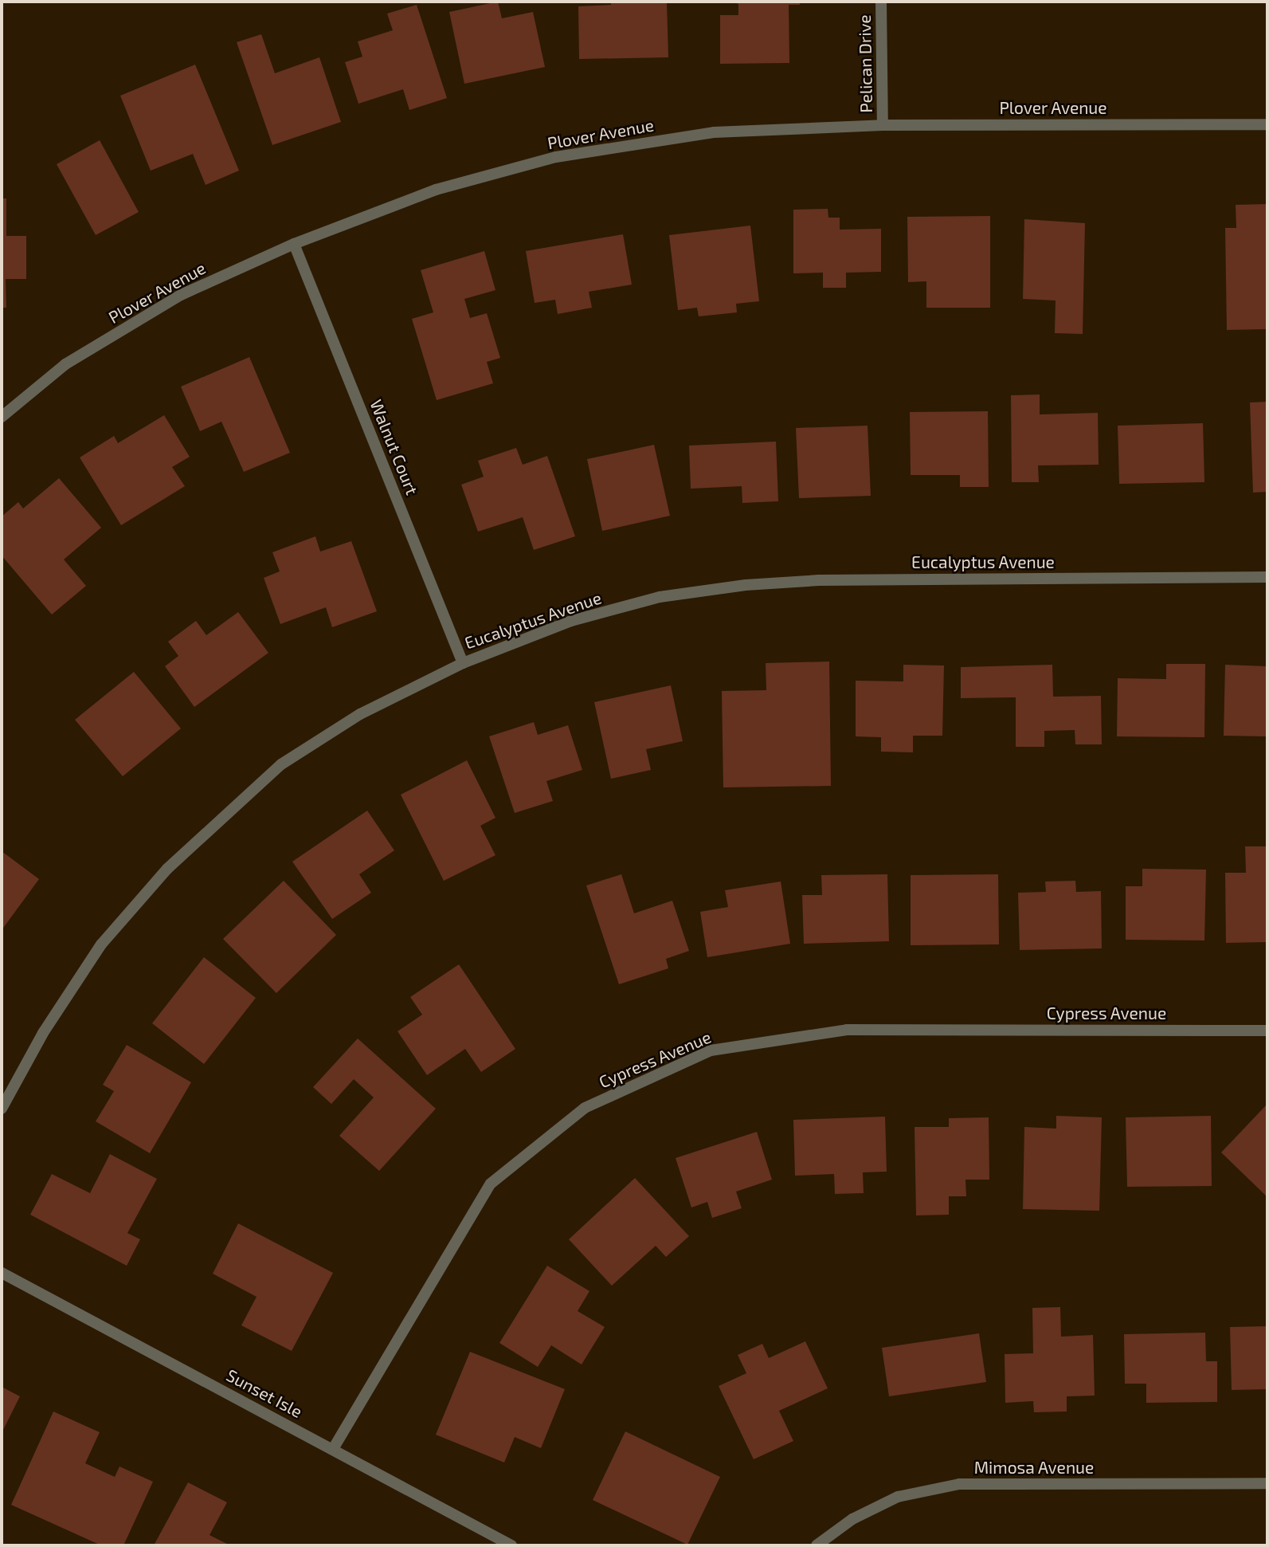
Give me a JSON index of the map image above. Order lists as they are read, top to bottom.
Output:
{
  "streets": {
    "street": [
      "Pelican Drive",
      "Plover Avenue",
      "Walnut Court",
      "Eucalyptus Avenue",
      "Cypress Avenue",
      "Sunset Isle",
      "Mimosa Avenue"
    ]
  },
  "crossings": [
    ["Pelican Drive", "Plover Avenue"],
    ["Plover Avenue", "Walnut Court"],
    ["Walnut Court", "Eucalyptus Avenue"],
    ["Cypress Avenue", "Sunset Isle"]
  ]
}
